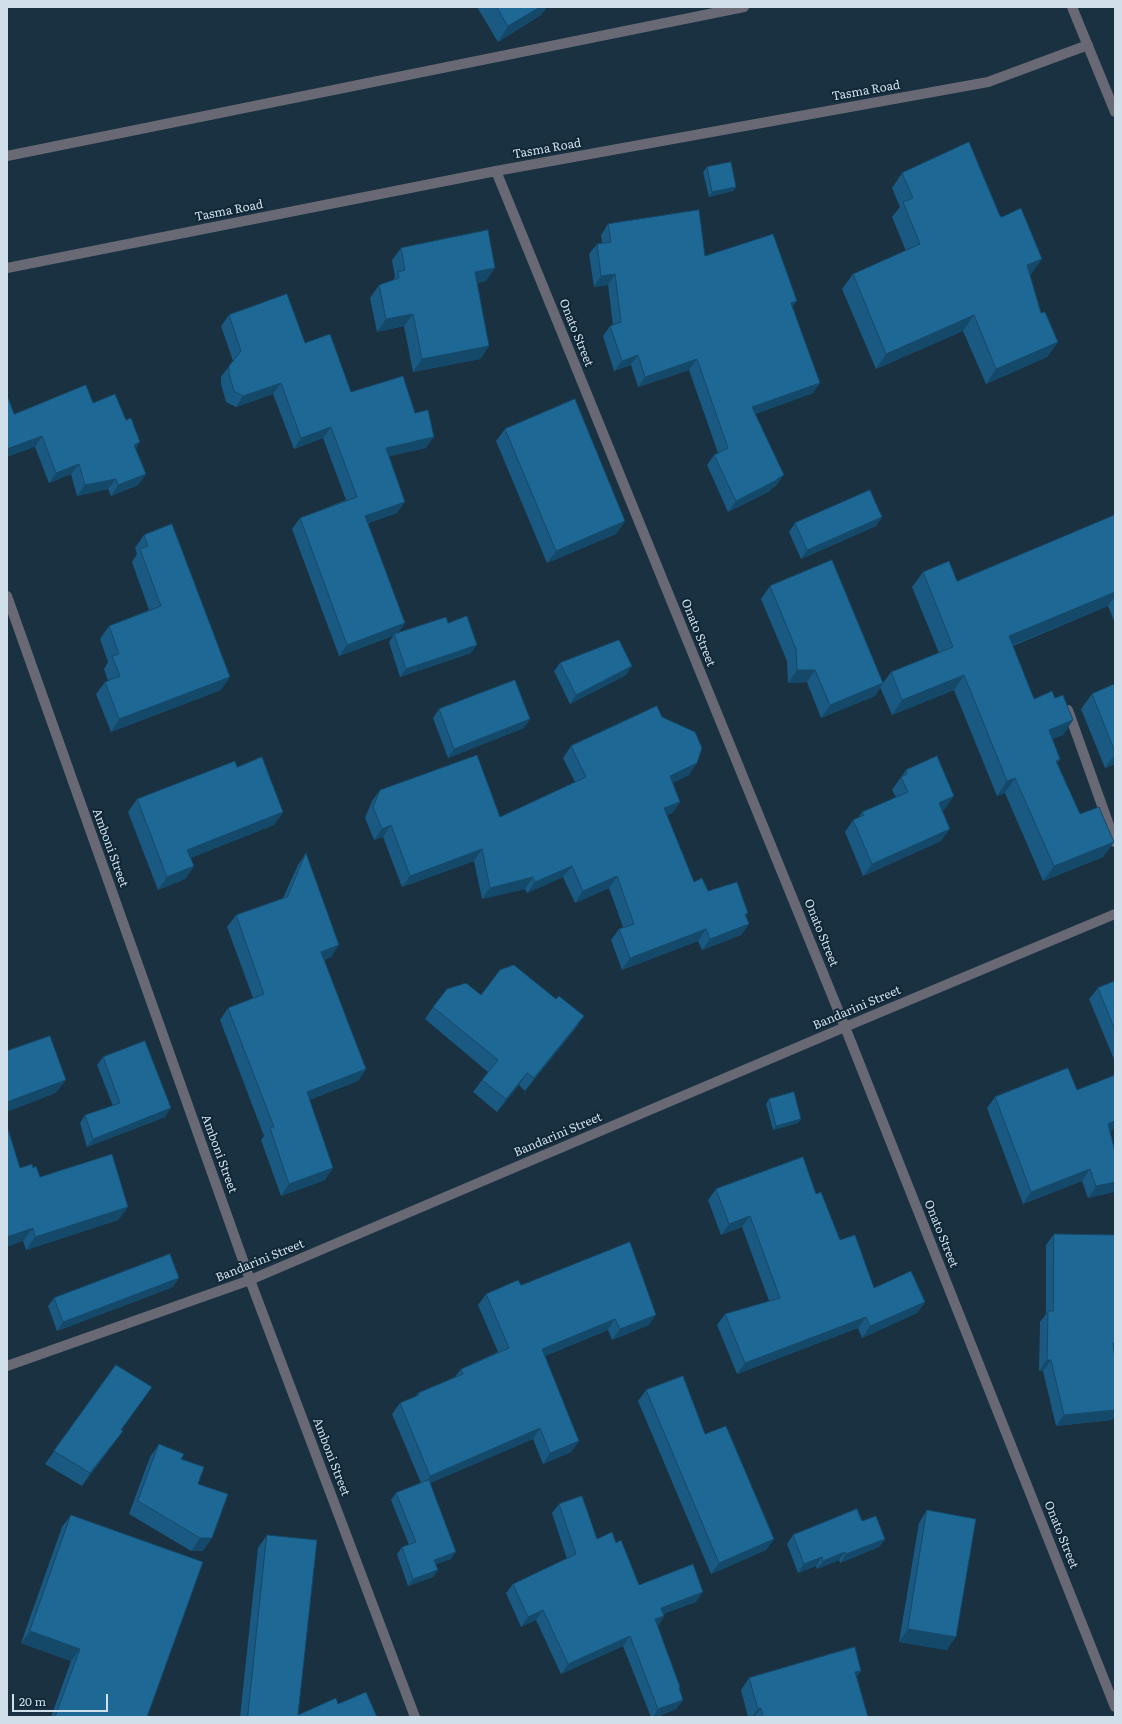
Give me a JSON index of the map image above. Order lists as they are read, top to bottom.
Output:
{
  "streets": {
    "street": [
      "Tasma Road",
      "Onato Street",
      "Amboni Street",
      "Bandarini Street"
    ]
  },
  "crossings": [
    ["Tasma Road", "Onato Street"],
    ["Onato Street", "Bandarini Street"],
    ["Amboni Street", "Bandarini Street"]
  ],
  "scale_bar": "20 m"
}
